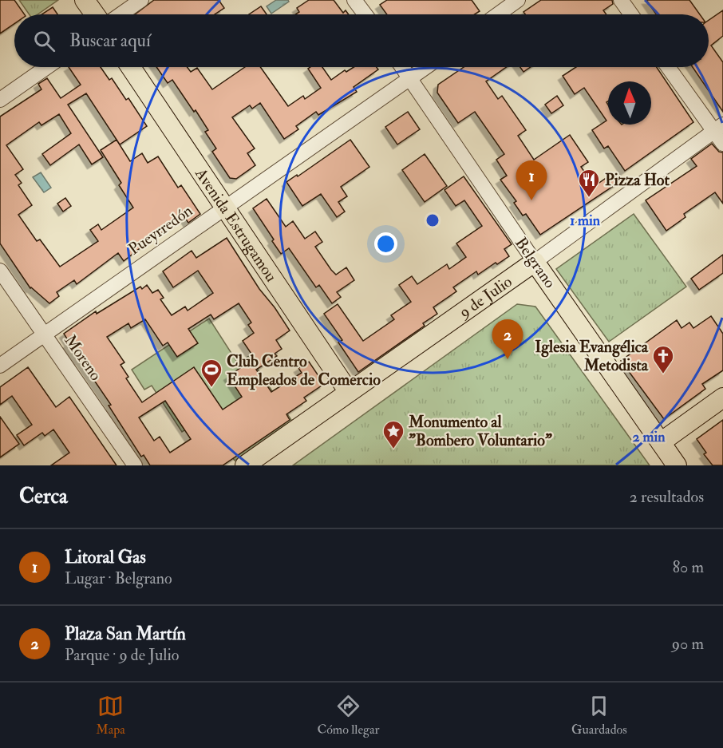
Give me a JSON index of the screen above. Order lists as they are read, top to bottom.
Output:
{
  "streets": {
    "main road": ["Avenida Estrugamou", "Belgrano", "9 de Julio"],
    "street": ["Pueyrredón", "Moreno"]
  },
  "crossings": [
    ["Avenida Estrugamou", "Pueyrredón"],
    ["Avenida Estrugamou", "9 de Julio"],
    ["Pueyrredón", "Belgrano"],
    ["Pueyrredón", "Moreno"],
    ["Belgrano", "9 de Julio"]
  ],
  "places": {
    "restaurant": ["Pizza Hot"],
    "church": ["Iglesia Evangélica Metodista"],
    "sports": ["Club Centro Empleados de Comercio"],
    "place": ["Monumento al \"Bombero Voluntario\""]
  },
  "north": "top",
  "page": {
    "search": "Buscar aquí",
    "pins": ["1", "2"],
    "heading": ["Cerca", "2 resultados"],
    "list": [
      {
        "mark": "1",
        "name": "Litoral Gas",
        "note": "Lugar · Belgrano",
        "value": "80 m"
      },
      {
        "mark": "2",
        "name": "Plaza San Martín",
        "note": "Parque · 9 de Julio",
        "value": "90 m"
      }
    ],
    "nav": ["Mapa", "Cómo llegar", "Guardados"]
  },
  "rings": ["1 min", "2 min"]
}
